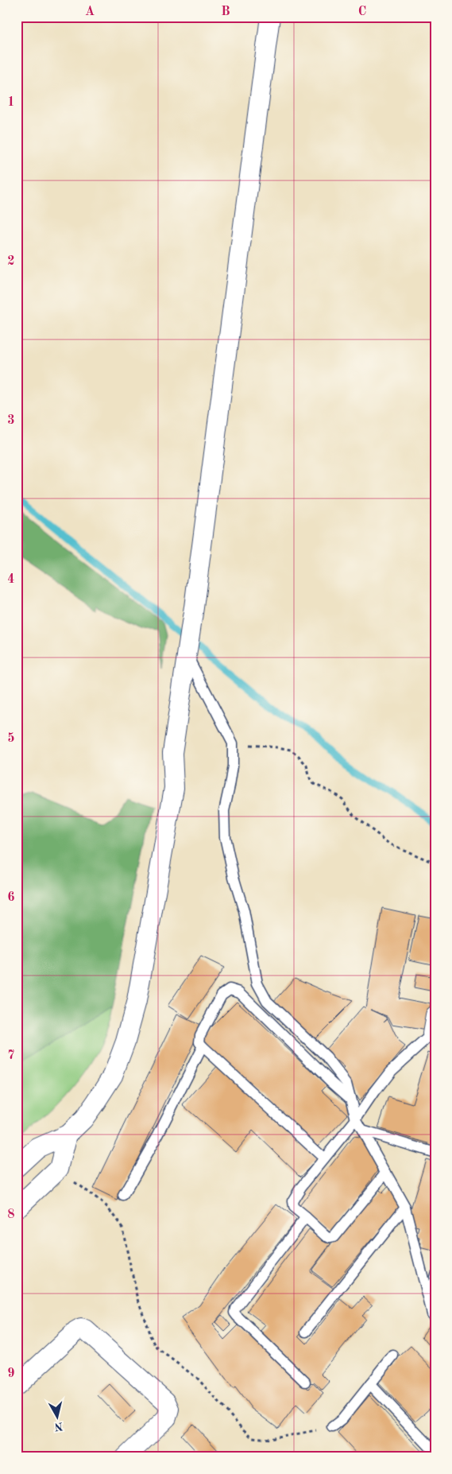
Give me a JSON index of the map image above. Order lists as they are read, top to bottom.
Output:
{
  "north": "bottom",
  "grid": {
    "columns": ["A", "B", "C"],
    "rows": [
      "1",
      "2",
      "3",
      "4",
      "5",
      "6",
      "7",
      "8",
      "9"
    ]
  }
}
